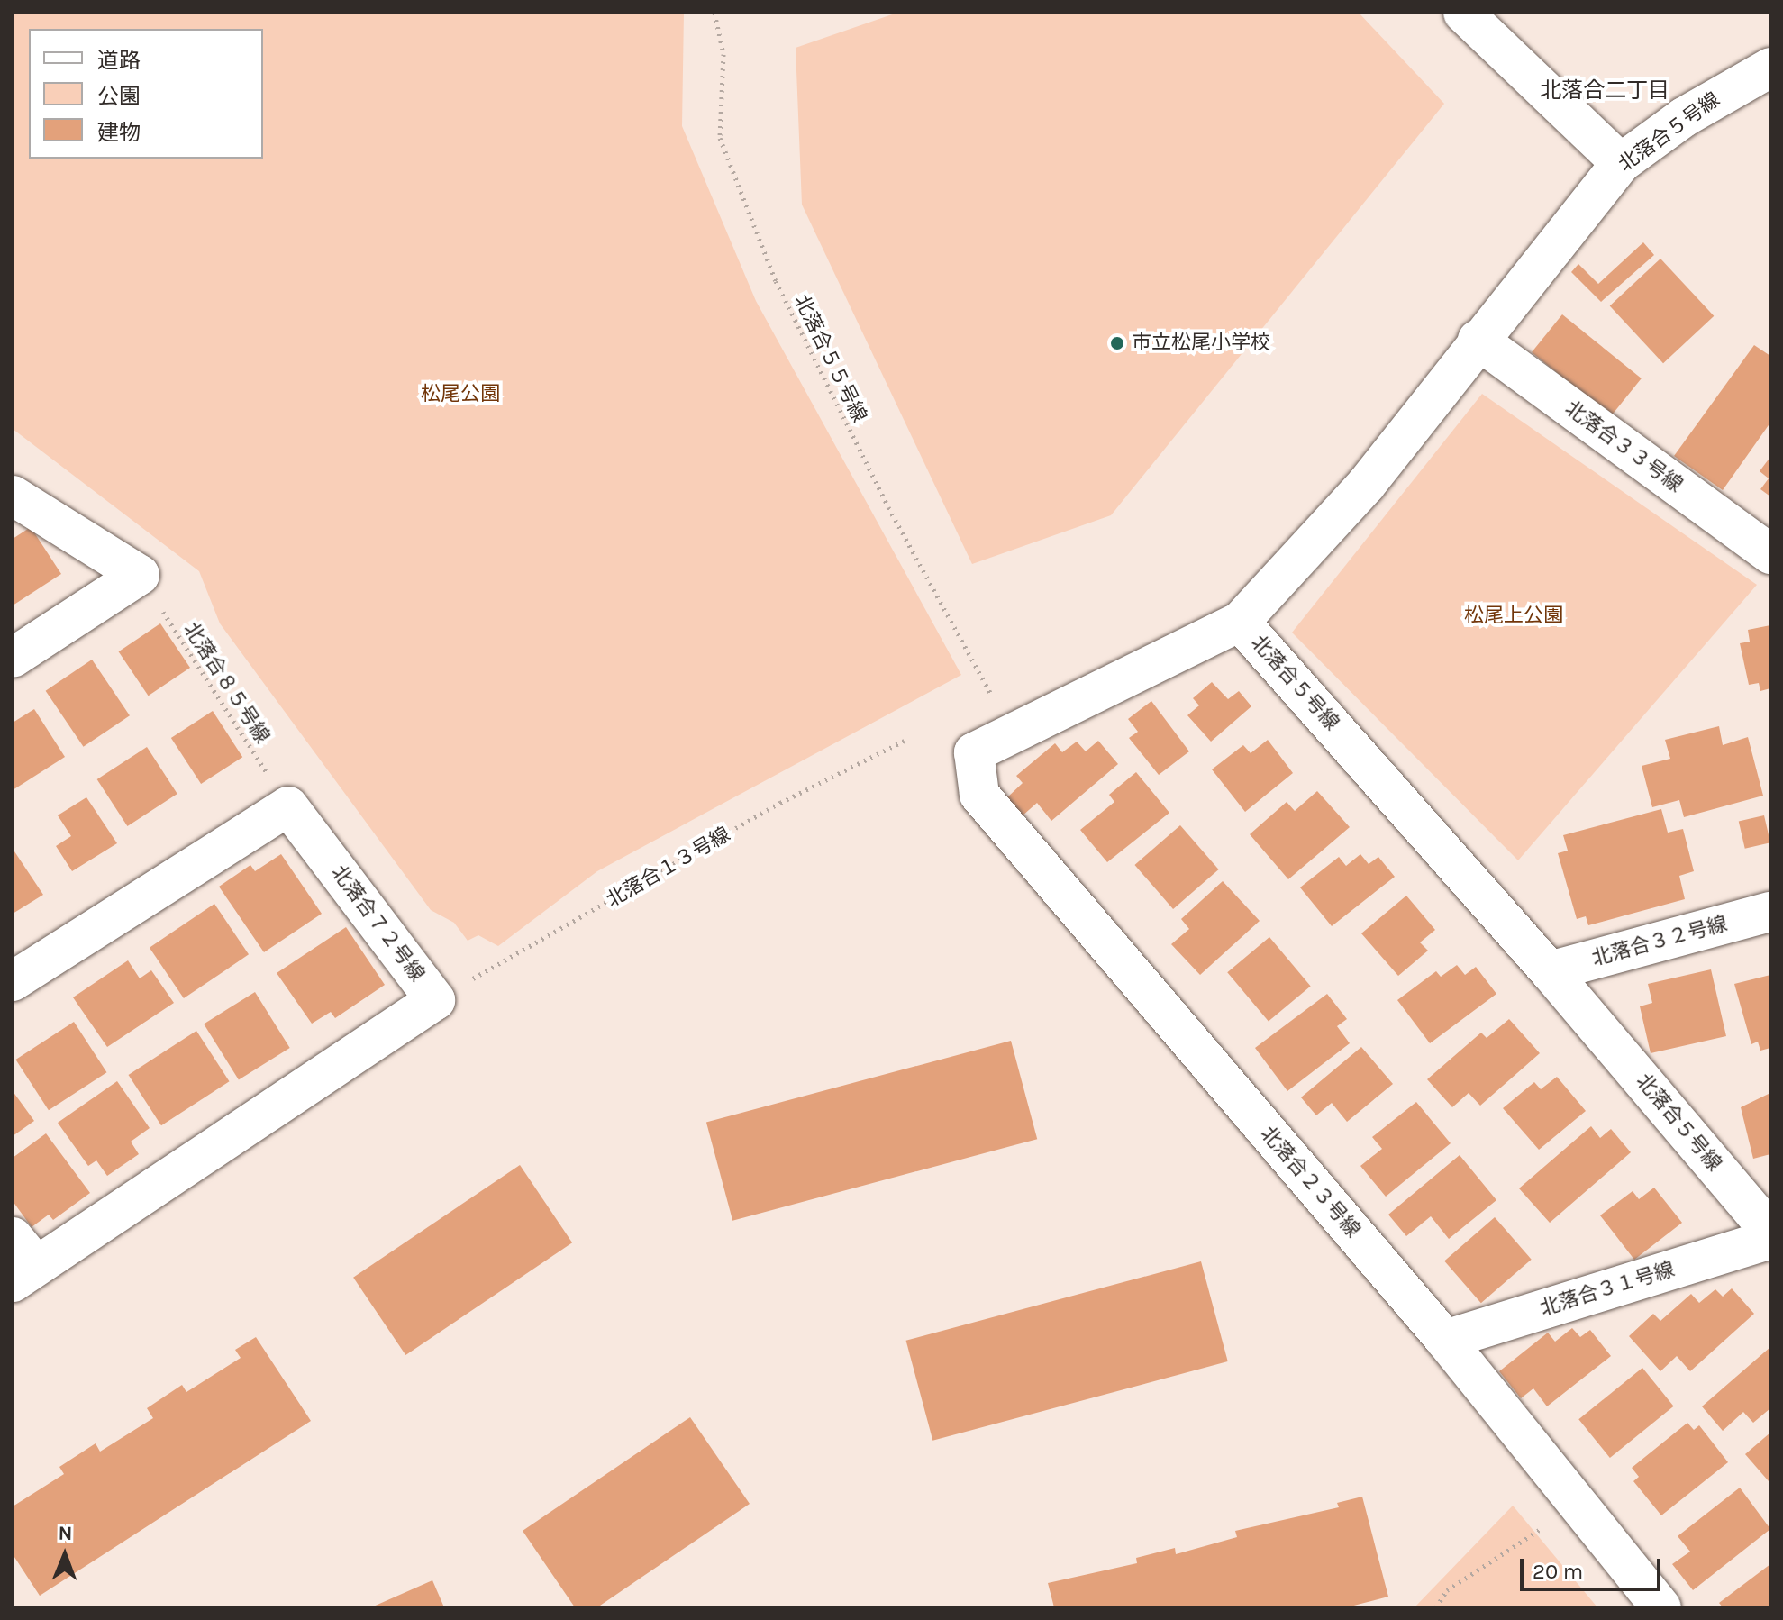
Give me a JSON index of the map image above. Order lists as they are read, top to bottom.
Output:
{
  "streets": {
    "street": [
      "北落合５号線",
      "北落合３３号線",
      "北落合７２号線",
      "北落合３２号線",
      "北落合２３号線",
      "北落合３１号線"
    ],
    "path": ["北落合５５号線", "北落合８５号線", "北落合１３号線"]
  },
  "crossings": [
    ["北落合５号線", "北落合３３号線"],
    ["北落合５号線", "北落合３２号線"],
    ["北落合５号線", "北落合２３号線"],
    ["北落合８５号線", "北落合７２号線"],
    ["北落合１３号線", "北落合７２号線"],
    ["北落合２３号線", "北落合３１号線"]
  ],
  "districts": ["北落合二丁目"],
  "parks": ["松尾公園", "松尾上公園"],
  "places": ["市立松尾小学校"],
  "legend": ["道路", "公園", "建物"],
  "scale_bar": "20 m",
  "north": "top"
}
